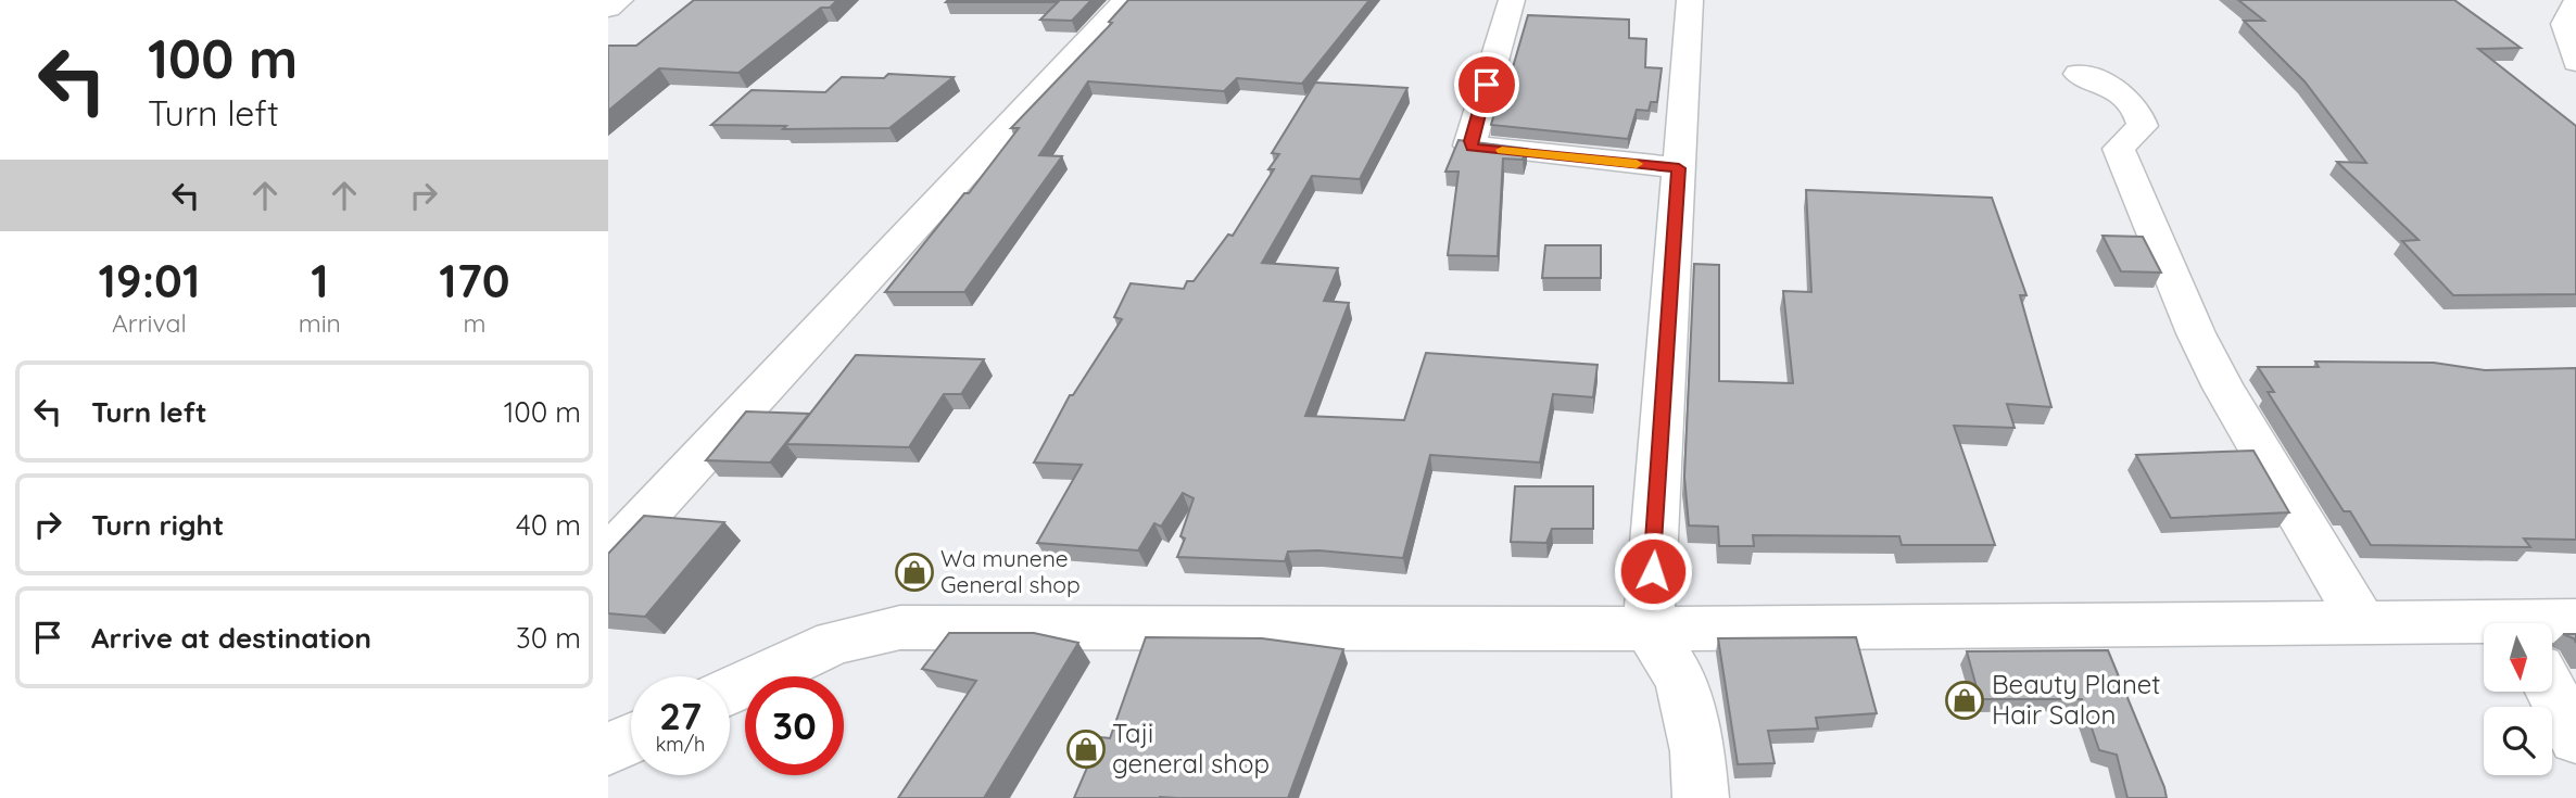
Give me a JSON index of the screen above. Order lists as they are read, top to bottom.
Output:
{
  "places": {
    "shop": ["Wa munene General shop", "Beauty Planet Hair Salon", "Taji general shop"]
  },
  "north": "bottom",
  "page": {
    "turn": ["100 m", "Turn left"],
    "eta": [
      "19:01",
      "Arrival",
      "1",
      "min",
      "170",
      "m"
    ],
    "list": [
      {
        "name": "Turn left",
        "value": "100 m"
      },
      {
        "name": "Turn right",
        "value": "40 m"
      },
      {
        "name": "Arrive at destination",
        "value": "30 m"
      }
    ],
    "speed": "27 km/h",
    "limit": "30"
  }
}
